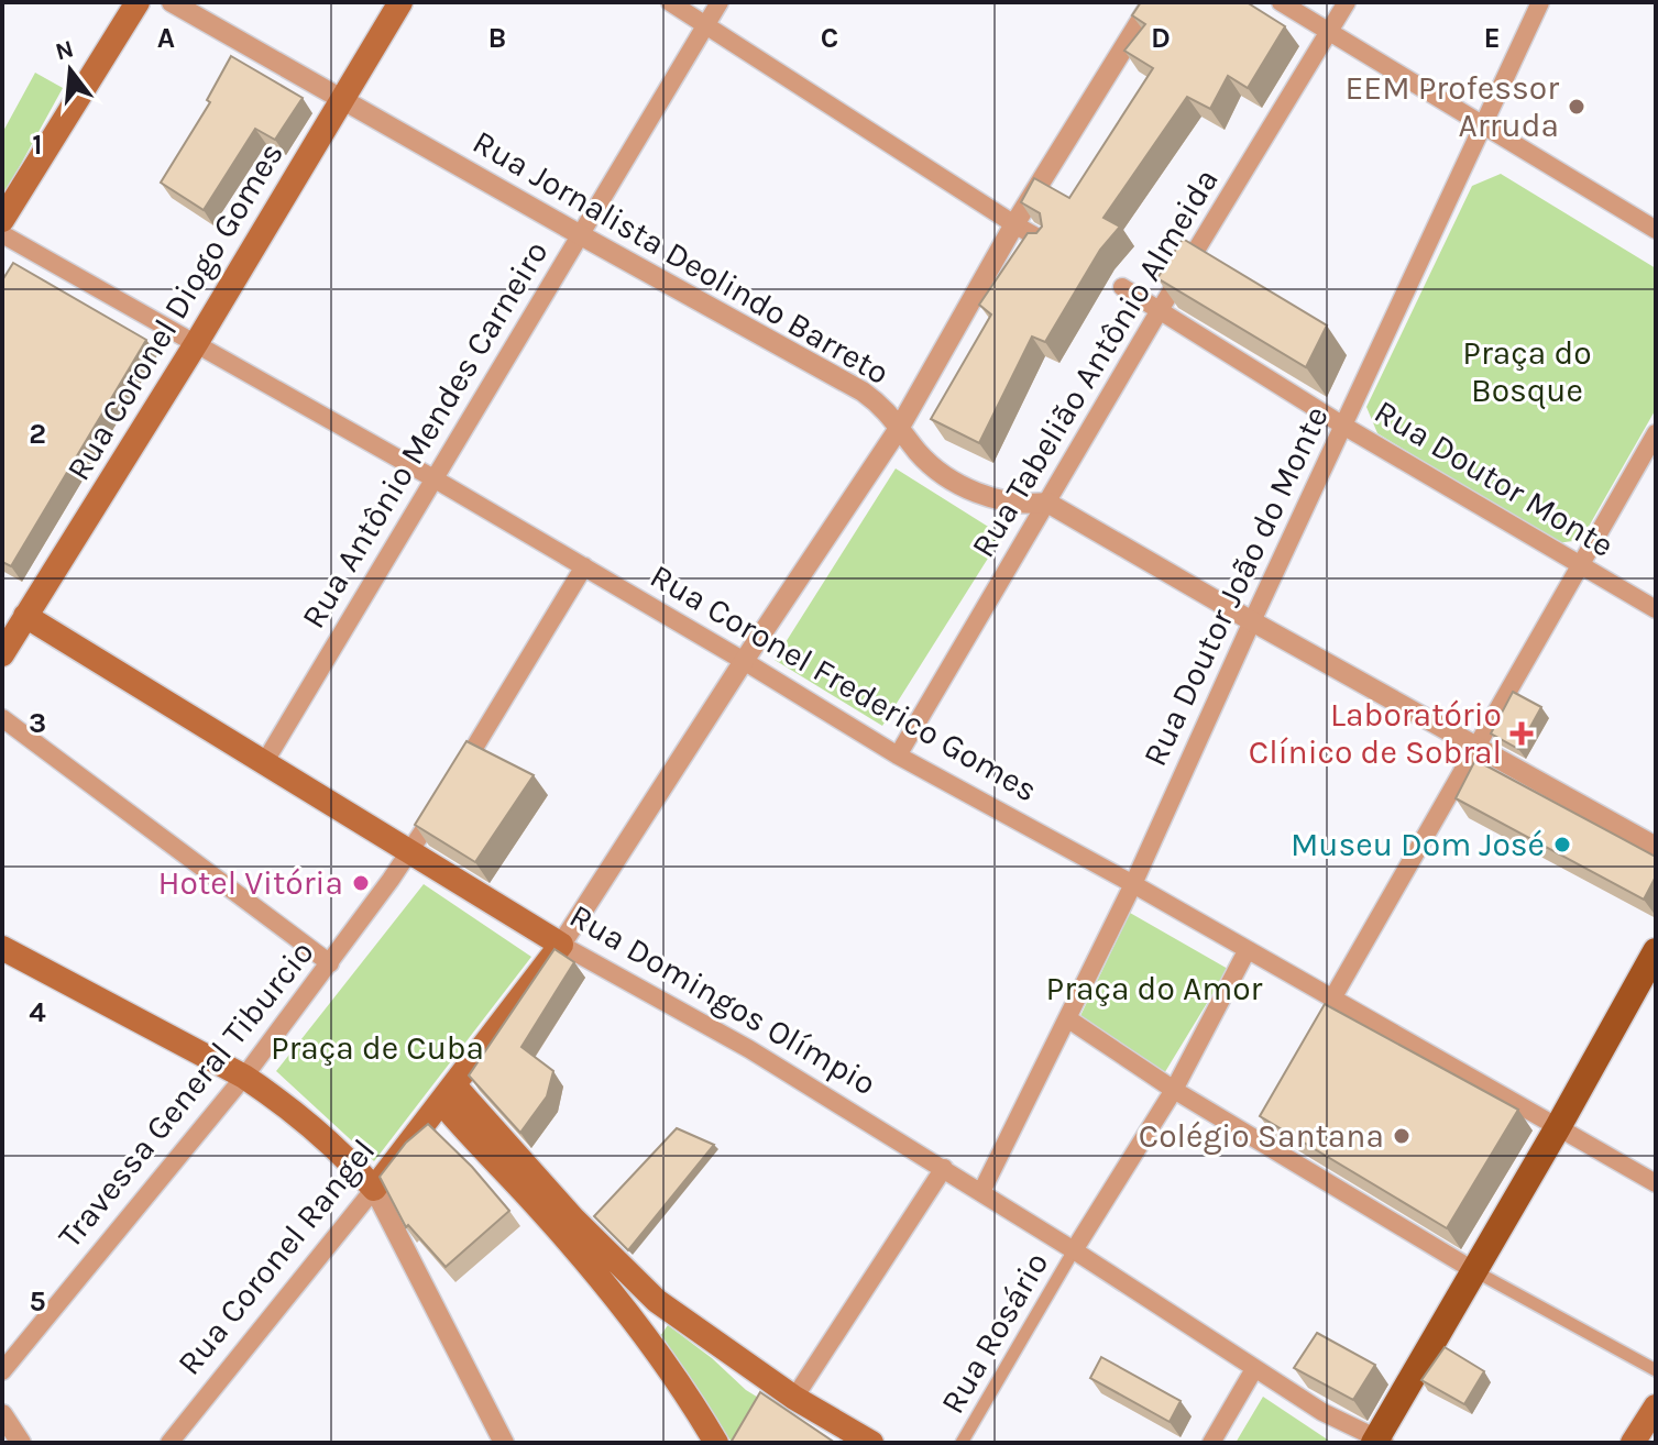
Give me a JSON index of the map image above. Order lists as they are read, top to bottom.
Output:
{
  "streets": {
    "main road": ["Rua Coronel Diogo Gomes", "Rua Domingos Olímpio", "Rua Coronel Rangel"],
    "street": [
      "Rua Jornalista Deolindo Barreto",
      "Rua Tabelião Antônio Almeida",
      "Rua Antônio Mendes Carneiro",
      "Rua Doutor Monte",
      "Rua Doutor João do Monte",
      "Rua Coronel Frederico Gomes",
      "Travessa General Tiburcio",
      "Rua Rosário"
    ]
  },
  "crossings": [
    ["Rua Jornalista Deolindo Barreto", "Rua Coronel Diogo Gomes"],
    ["Rua Jornalista Deolindo Barreto", "Rua Tabelião Antônio Almeida"],
    ["Rua Jornalista Deolindo Barreto", "Rua Antônio Mendes Carneiro"],
    ["Rua Jornalista Deolindo Barreto", "Rua Doutor João do Monte"],
    ["Rua Coronel Diogo Gomes", "Rua Coronel Frederico Gomes"],
    ["Rua Coronel Diogo Gomes", "Rua Domingos Olímpio"],
    ["Rua Tabelião Antônio Almeida", "Rua Doutor Monte"],
    ["Rua Tabelião Antônio Almeida", "Rua Coronel Frederico Gomes"],
    ["Rua Antônio Mendes Carneiro", "Rua Coronel Frederico Gomes"],
    ["Rua Antônio Mendes Carneiro", "Rua Domingos Olímpio"],
    ["Rua Doutor Monte", "Rua Doutor João do Monte"],
    ["Rua Doutor João do Monte", "Rua Coronel Frederico Gomes"],
    ["Rua Doutor João do Monte", "Rua Domingos Olímpio"],
    ["Rua Domingos Olímpio", "Travessa General Tiburcio"],
    ["Rua Domingos Olímpio", "Rua Coronel Rangel"],
    ["Rua Domingos Olímpio", "Rua Rosário"]
  ],
  "parks": ["Praça do Bosque", "Praça do Amor", "Praça de Cuba"],
  "places": {
    "other": [
      "EEM Professor Arruda",
      "Museu Dom José",
      "Hotel Vitória",
      "Colégio Santana"
    ],
    "health": ["Laboratório Clínico de Sobral"]
  },
  "north": "top",
  "grid": {
    "columns": [
      "A",
      "B",
      "C",
      "D",
      "E"
    ],
    "rows": [
      "1",
      "2",
      "3",
      "4",
      "5"
    ]
  }
}
